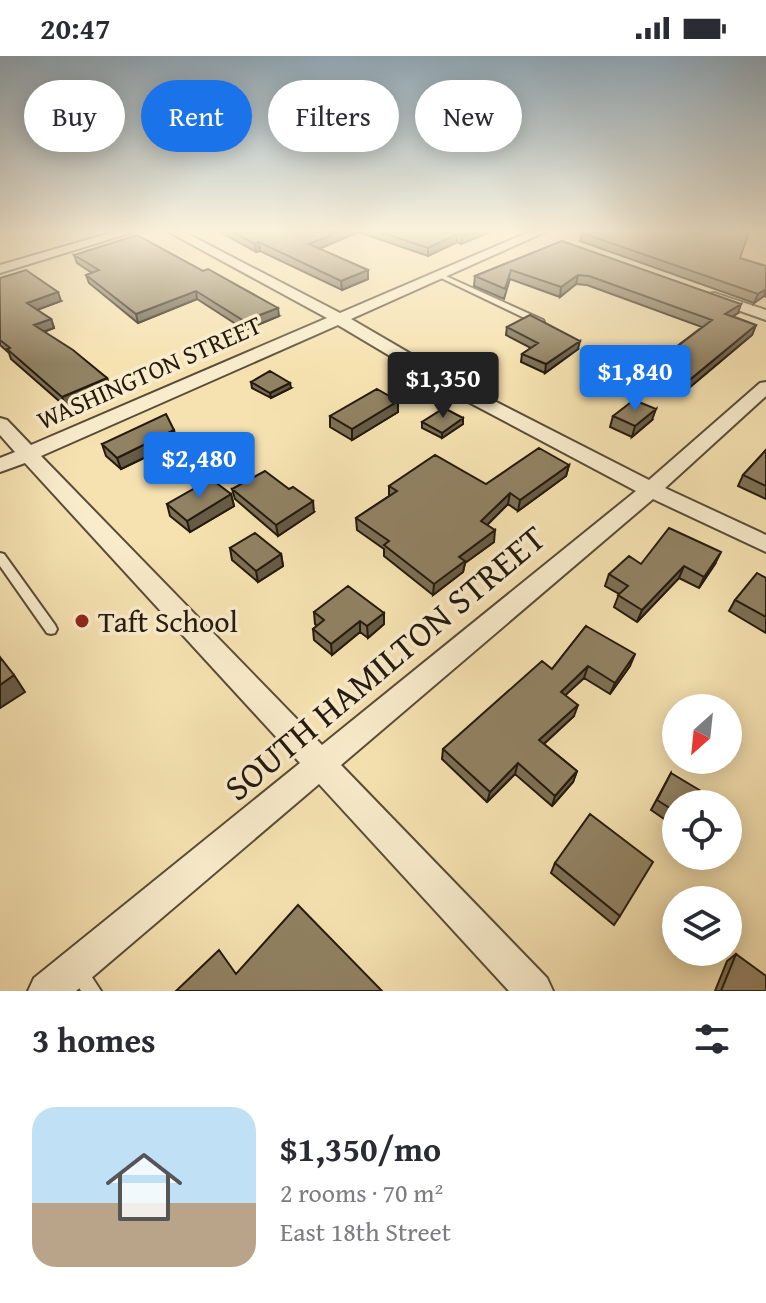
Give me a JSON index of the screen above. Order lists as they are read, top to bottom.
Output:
{
  "streets": {
    "street": ["WASHINGTON STREET", "SOUTH HAMILTON STREET"]
  },
  "places": ["Taft School"],
  "north": "bottom left",
  "page": {
    "status": "20:47",
    "chip": [
      "Buy",
      "Rent",
      "Filters",
      "New"
    ],
    "price": ["$1,840", "$1,350", "$2,480"],
    "heading": "3 homes",
    "list": [
      {
        "name": "$1,350/mo",
        "note": "2 rooms · 70 m² · East 18th Street"
      }
    ]
  }
}
